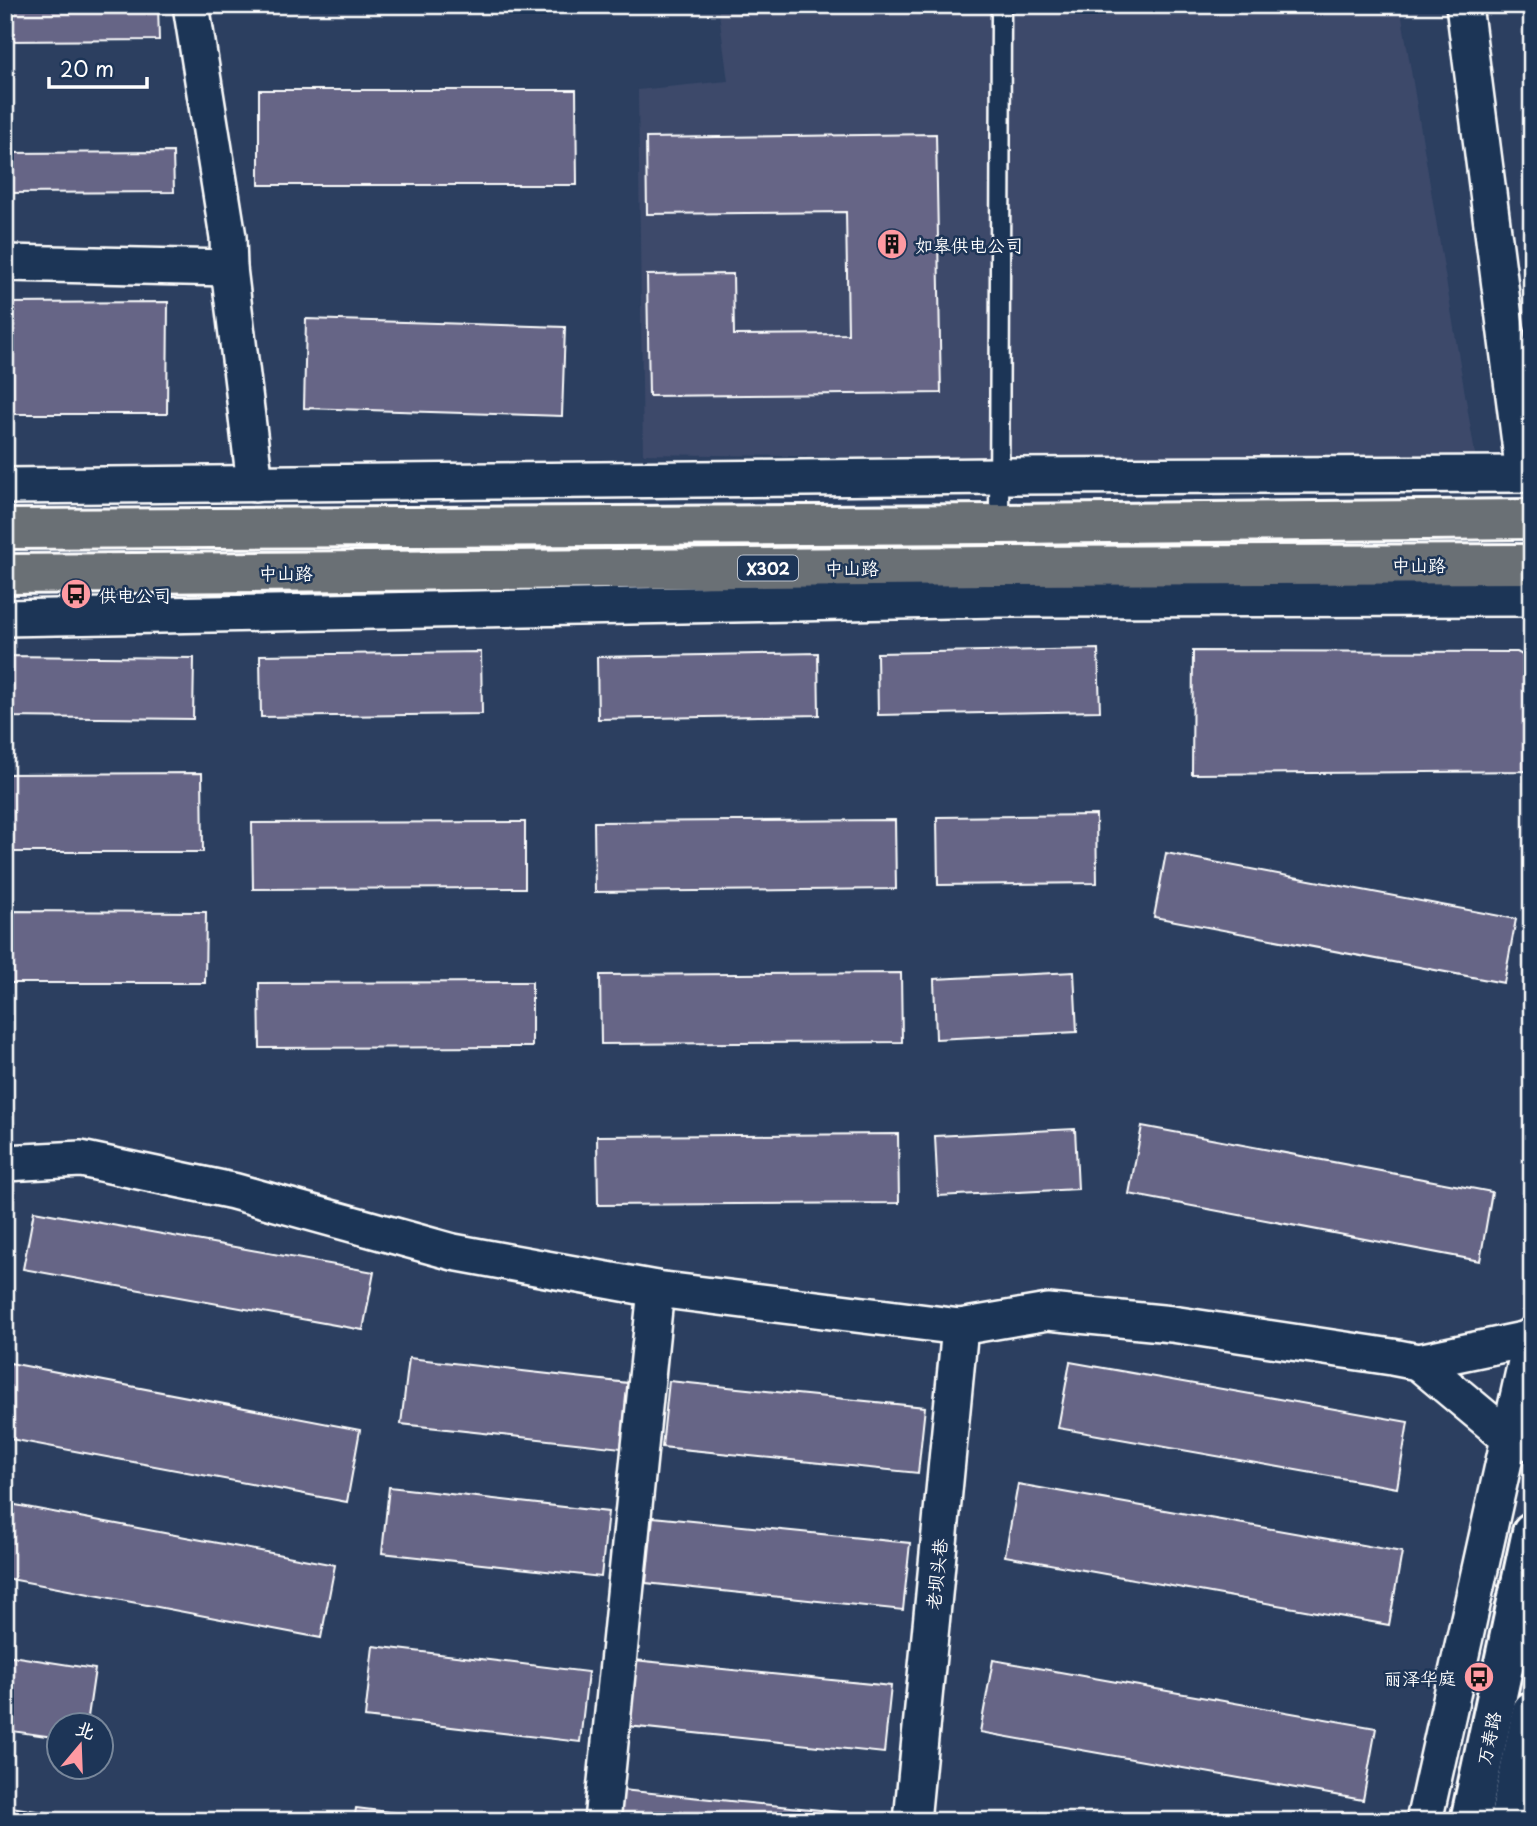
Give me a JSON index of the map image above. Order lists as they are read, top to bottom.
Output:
{
  "streets": {
    "main road": ["中山路", "X302", "万寿路"],
    "street": ["老坝头巷"]
  },
  "places": {
    "building": ["如皋供电公司"],
    "bus stop": ["供电公司", "丽泽华庭"]
  },
  "scale_bar": "20 m",
  "north": "top"
}
